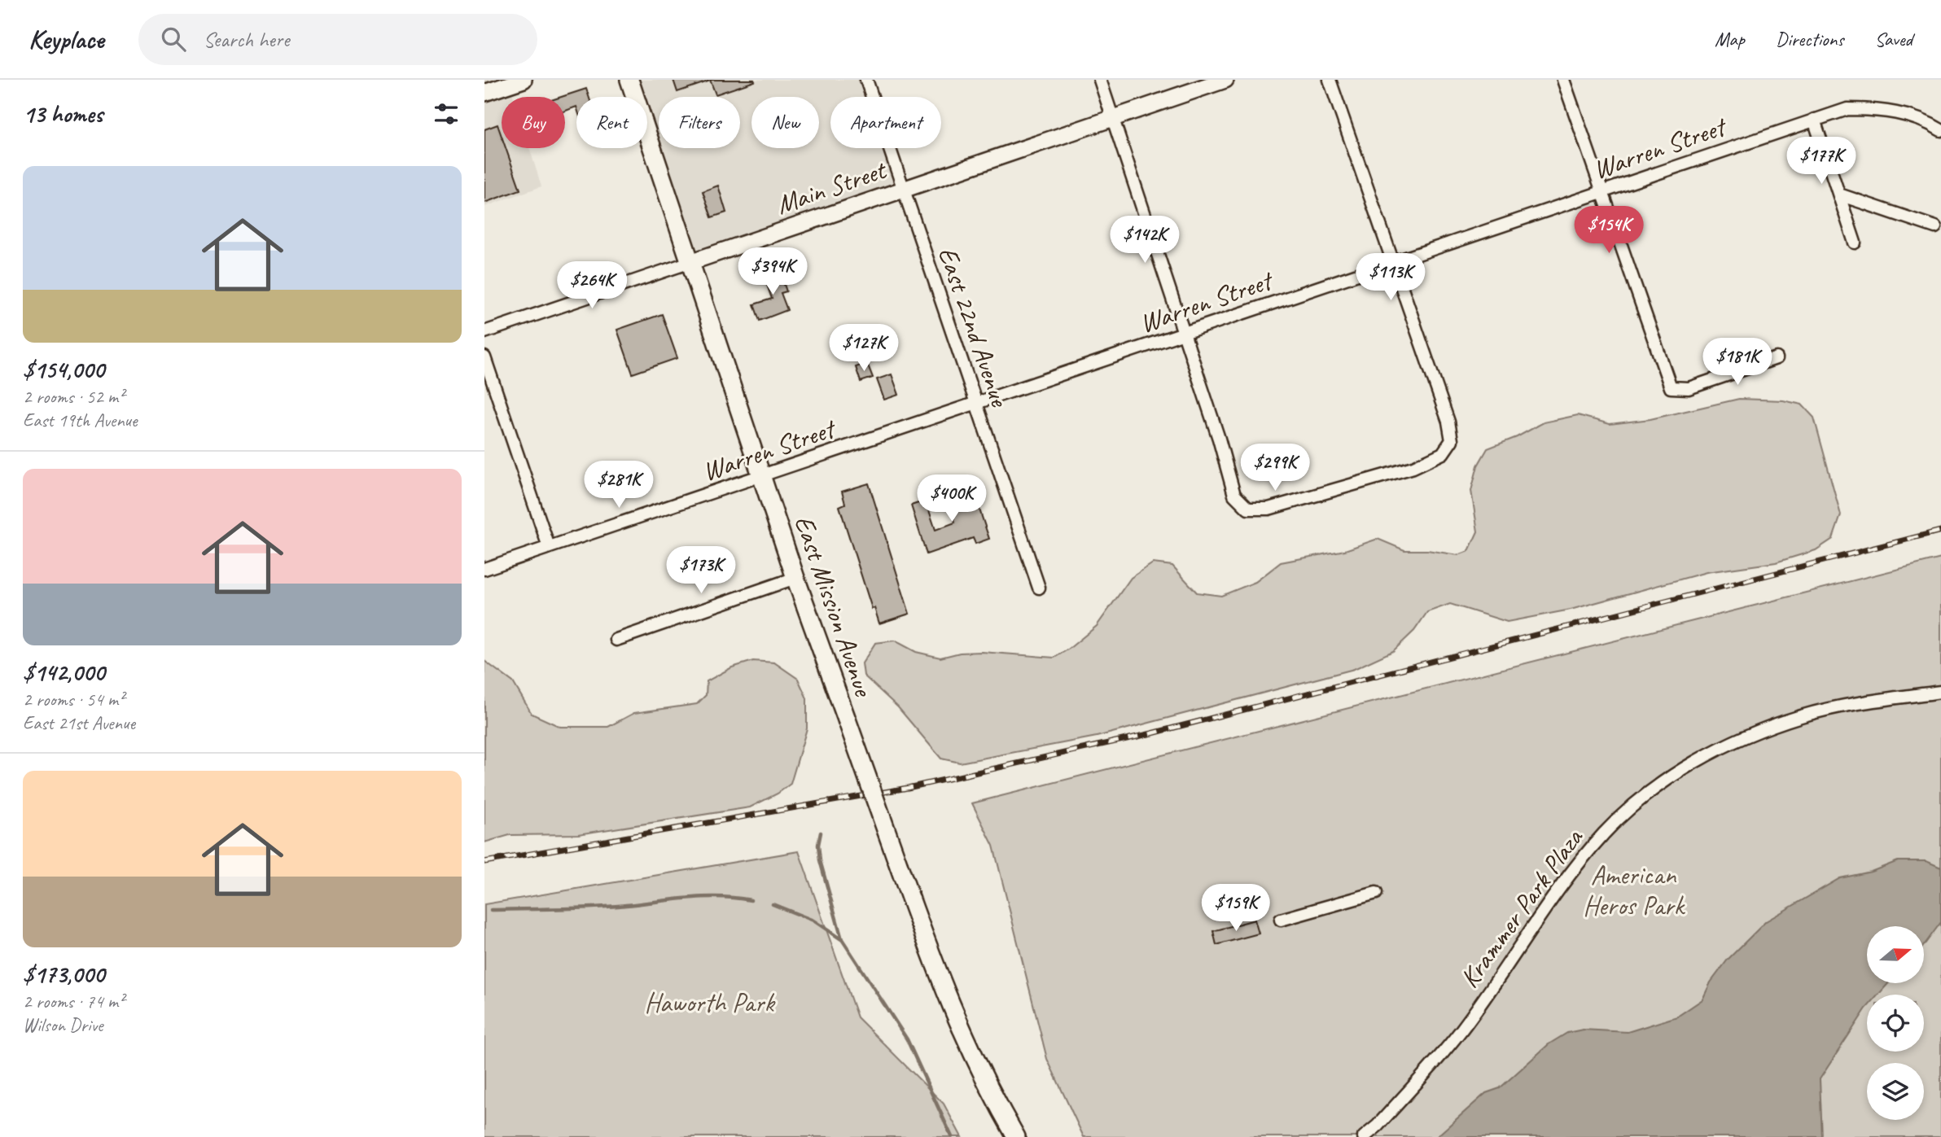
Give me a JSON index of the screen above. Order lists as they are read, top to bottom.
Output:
{
  "streets": {
    "main road": ["East Mission Avenue"],
    "street": [
      "Warren Street",
      "Main Street",
      "East 22nd Avenue",
      "Krammer Park Plaza"
    ]
  },
  "crossings": [
    ["Warren Street", "East 22nd Avenue"],
    ["Warren Street", "East Mission Avenue"],
    ["Main Street", "East 22nd Avenue"],
    ["Main Street", "East Mission Avenue"]
  ],
  "parks": ["American Heros Park", "Haworth Park"],
  "north": "right",
  "page": {
    "header": "Keyplace",
    "search": "Search here",
    "nav": ["Map", "Directions", "Saved"],
    "heading": "13 homes",
    "chip": [
      "Buy",
      "Rent",
      "Filters",
      "New",
      "Apartment"
    ],
    "price": [
      "$177K",
      "$154K",
      "$142K",
      "$394K",
      "$113K",
      "$264K",
      "$127K",
      "$181K",
      "$299K",
      "$281K",
      "$400K",
      "$173K",
      "$159K"
    ],
    "list": [
      {
        "name": "$154,000",
        "note": "2 rooms · 52 m² · East 19th Avenue"
      },
      {
        "name": "$142,000",
        "note": "2 rooms · 54 m² · East 21st Avenue"
      },
      {
        "name": "$173,000",
        "note": "2 rooms · 74 m² · Wilson Drive"
      }
    ]
  }
}
